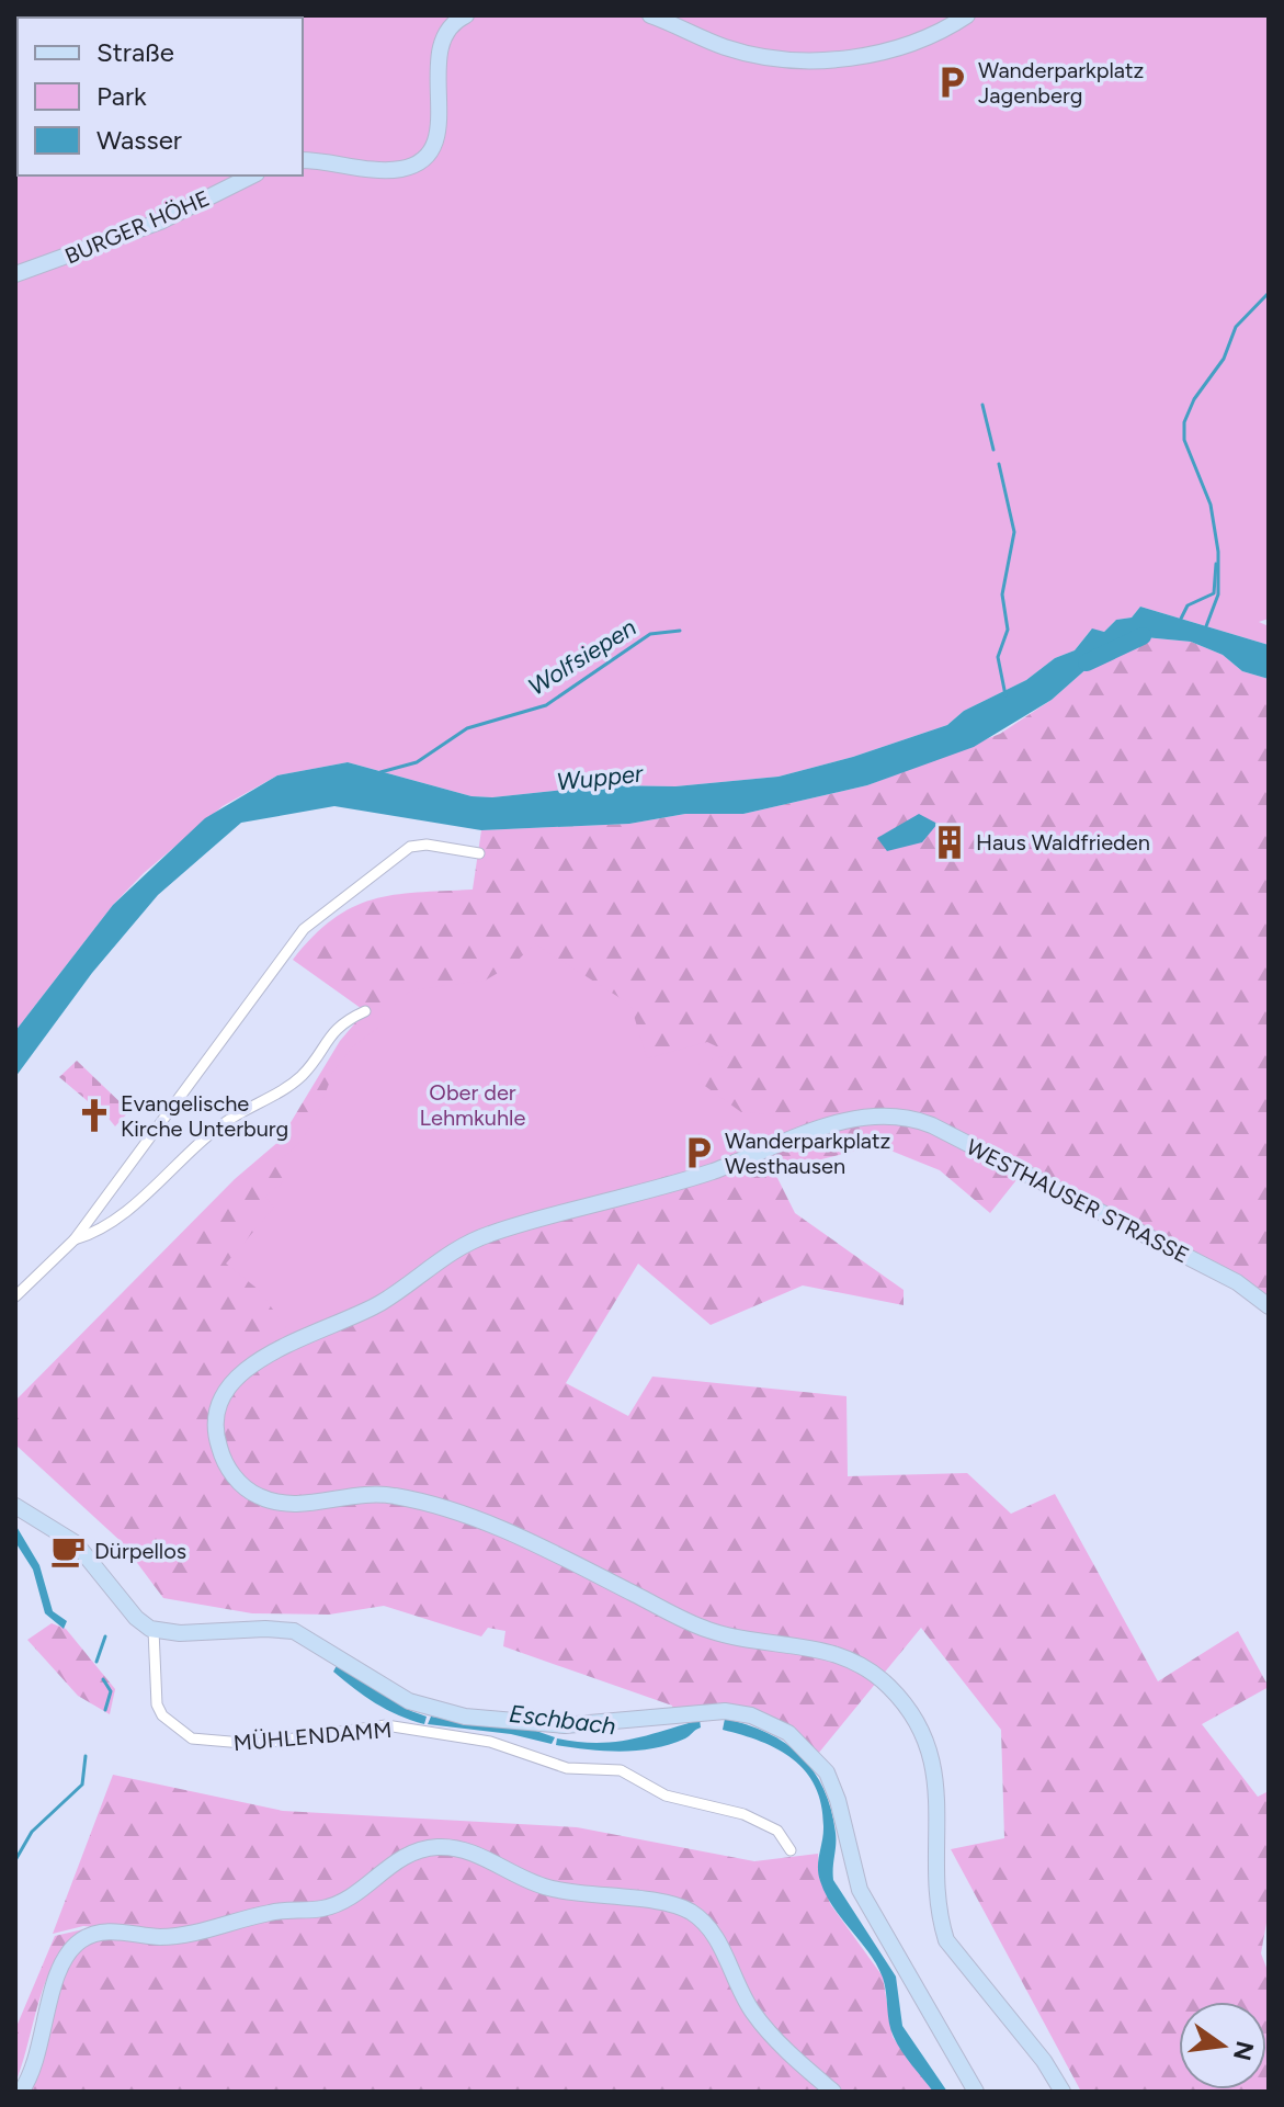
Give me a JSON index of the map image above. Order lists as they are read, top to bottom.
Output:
{
  "streets": {
    "main road": ["BURGER HÖHE", "WESTHAUSER STRASSE"],
    "street": ["MÜHLENDAMM"]
  },
  "water": ["Wolfsiepen", "Wupper", "Eschbach"],
  "parks": ["Ober der Lehmkuhle"],
  "places": {
    "parking": ["Wanderparkplatz Jagenberg", "Wanderparkplatz Westhausen"],
    "building": ["Haus Waldfrieden"],
    "church": ["Evangelische Kirche Unterburg"],
    "cafe": ["Dürpellos"]
  },
  "legend": ["Straße", "Park", "Wasser"],
  "north": "right"
}
